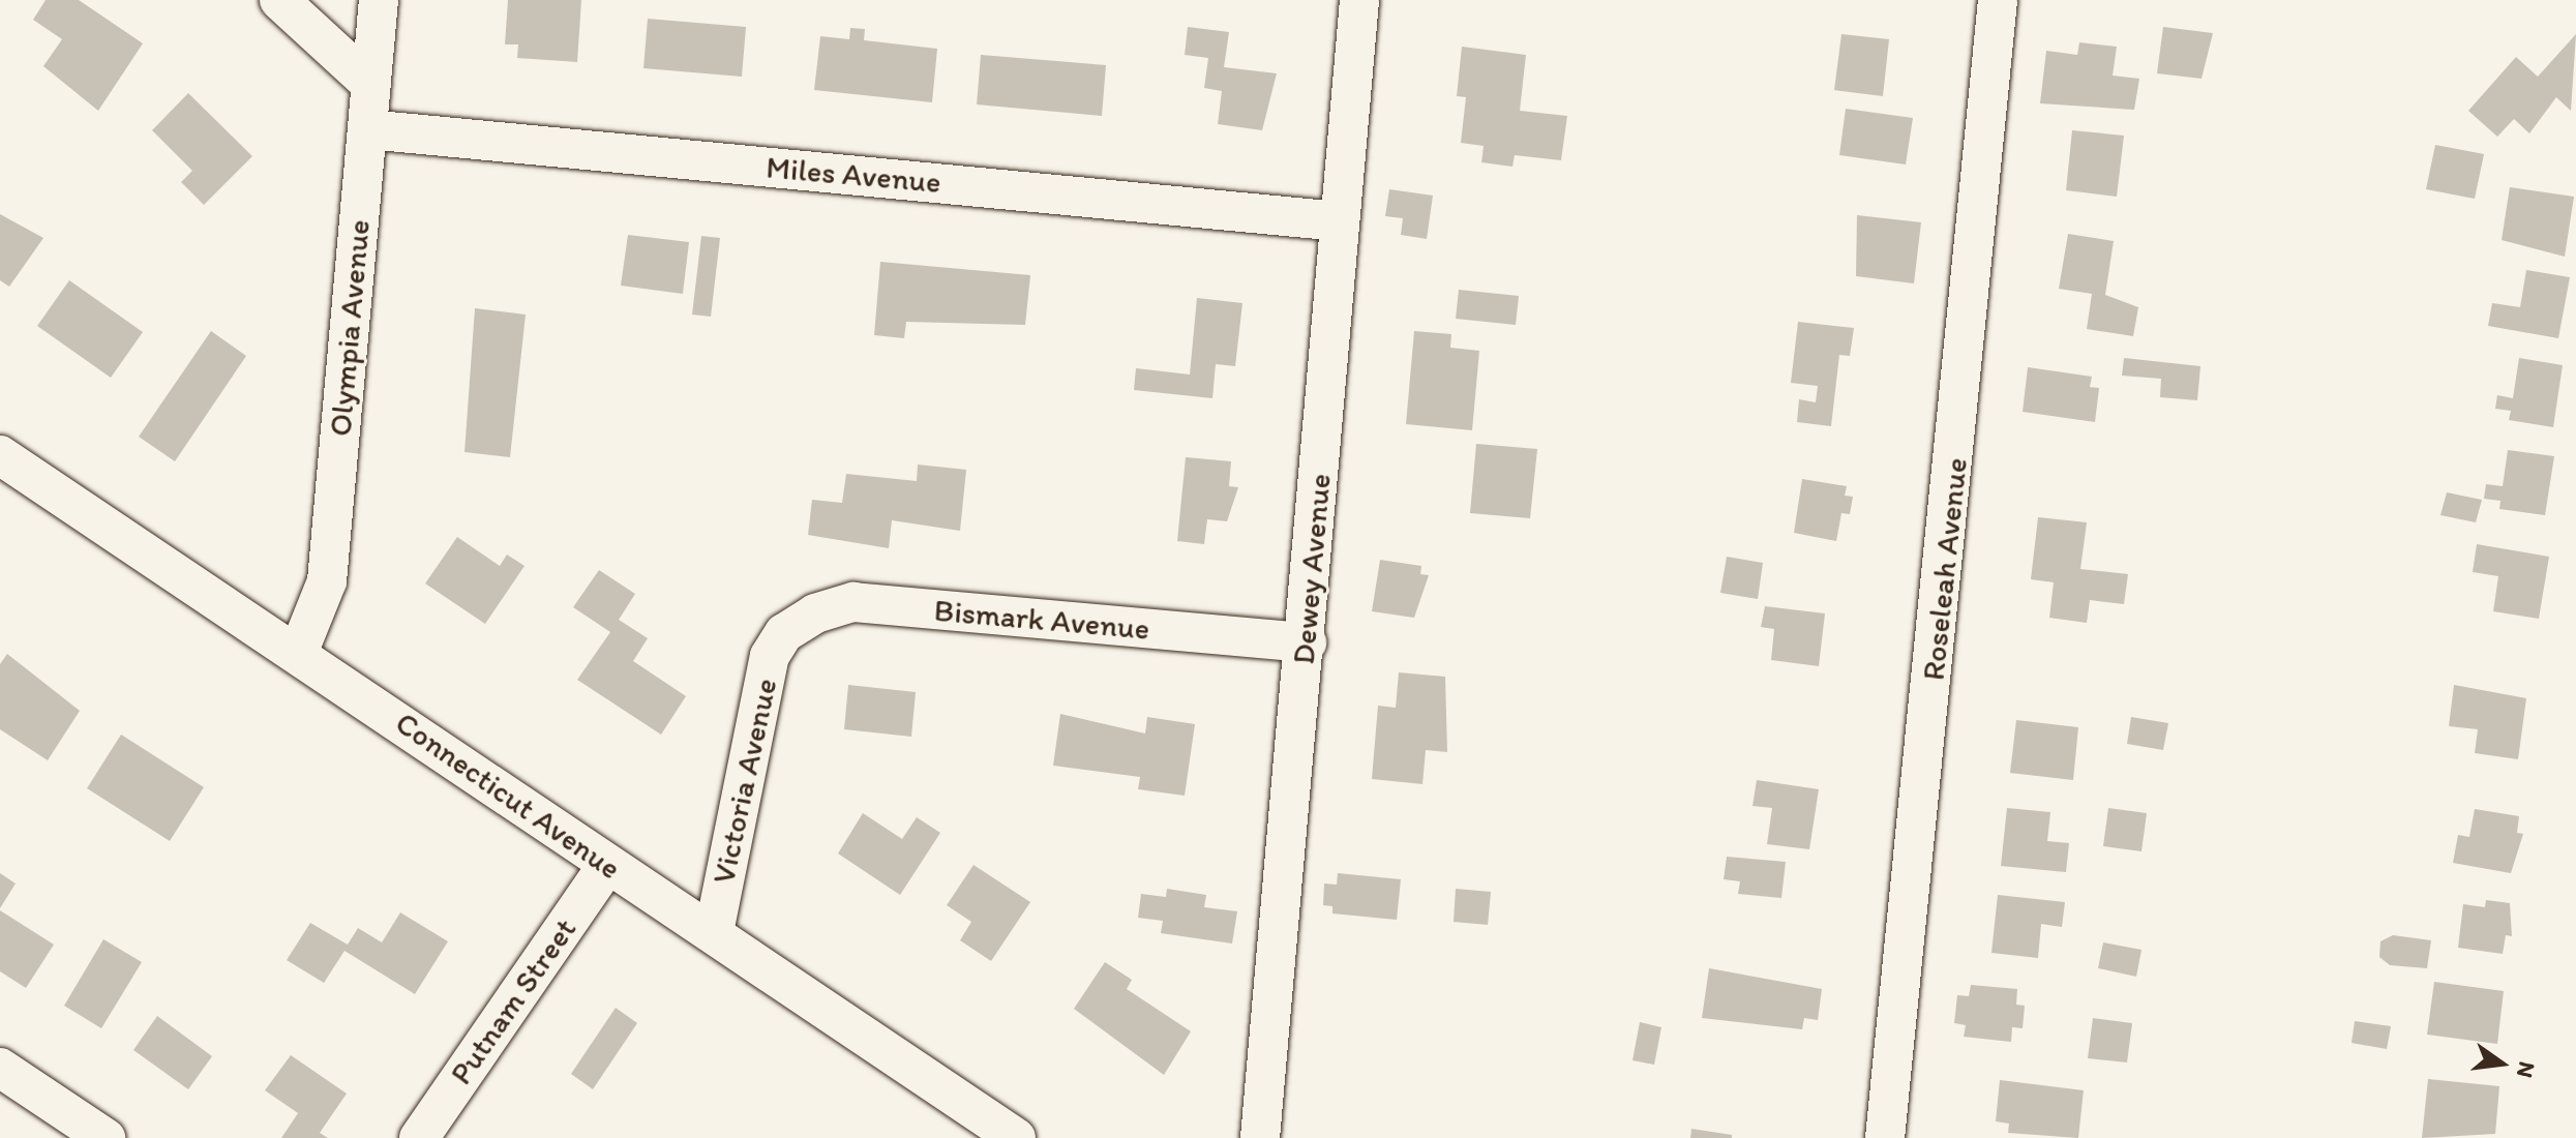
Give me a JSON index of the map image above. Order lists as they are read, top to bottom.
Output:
{
  "streets": {
    "street": [
      "Miles Avenue",
      "Olympia Avenue",
      "Dewey Avenue",
      "Roseleah Avenue",
      "Bismark Avenue",
      "Victoria Avenue",
      "Connecticut Avenue",
      "Putnam Street"
    ]
  },
  "crossings": [
    ["Miles Avenue", "Olympia Avenue"],
    ["Miles Avenue", "Dewey Avenue"],
    ["Olympia Avenue", "Connecticut Avenue"],
    ["Dewey Avenue", "Bismark Avenue"],
    ["Bismark Avenue", "Victoria Avenue"],
    ["Victoria Avenue", "Connecticut Avenue"],
    ["Connecticut Avenue", "Putnam Street"]
  ],
  "north": "right"
}
